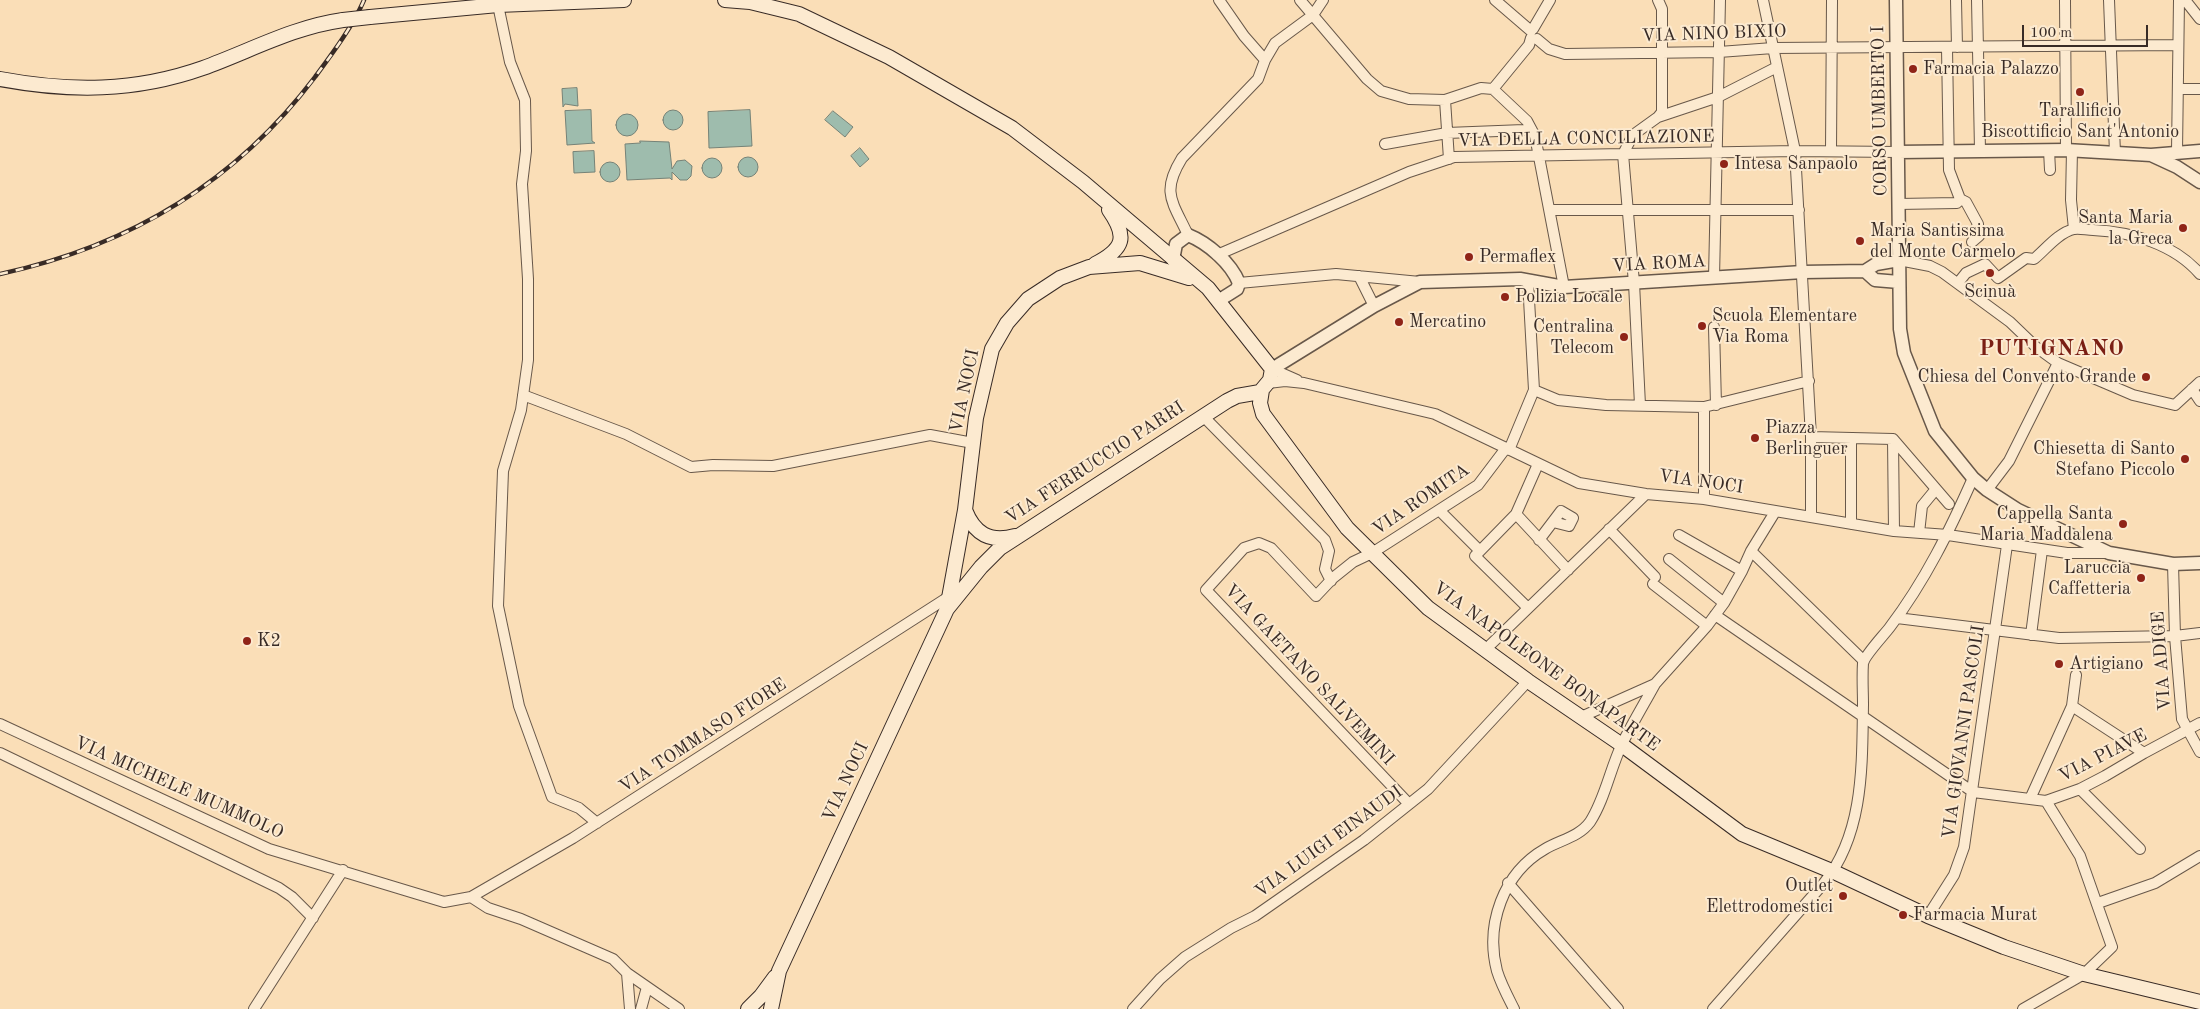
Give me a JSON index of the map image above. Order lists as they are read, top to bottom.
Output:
{
  "streets": {
    "main road": ["VIA NOCI", "VIA FERRUCCIO PARRI", "VIA NAPOLEONE BONAPARTE"],
    "street": [
      "VIA NINO BIXIO",
      "CORSO UMBERTO I",
      "VIA DELLA CONCILIAZIONE",
      "VIA ROMA",
      "VIA ROMITA",
      "VIA ADIGE",
      "VIA GAETANO SALVEMINI",
      "VIA GIOVANNI PASCOLI",
      "VIA TOMMASO FIORE",
      "VIA PIAVE",
      "VIA MICHELE MUMMOLO",
      "VIA LUIGI EINAUDI"
    ]
  },
  "crossings": [
    ["VIA NINO BIXIO", "CORSO UMBERTO I"],
    ["CORSO UMBERTO I", "VIA DELLA CONCILIAZIONE"],
    ["CORSO UMBERTO I", "VIA ROMA"],
    ["CORSO UMBERTO I", "VIA NOCI"],
    ["CORSO UMBERTO I", "VIA ADIGE"],
    ["VIA NOCI", "VIA FERRUCCIO PARRI"],
    ["VIA NOCI", "VIA ROMITA"],
    ["VIA NOCI", "VIA GIOVANNI PASCOLI"],
    ["VIA NOCI", "VIA TOMMASO FIORE"],
    ["VIA FERRUCCIO PARRI", "VIA NAPOLEONE BONAPARTE"],
    ["VIA FERRUCCIO PARRI", "VIA TOMMASO FIORE"],
    ["VIA ROMITA", "VIA NAPOLEONE BONAPARTE"],
    ["VIA ROMITA", "VIA GAETANO SALVEMINI"],
    ["VIA ADIGE", "VIA PIAVE"],
    ["VIA NAPOLEONE BONAPARTE", "VIA GIOVANNI PASCOLI"],
    ["VIA NAPOLEONE BONAPARTE", "VIA LUIGI EINAUDI"],
    ["VIA GAETANO SALVEMINI", "VIA LUIGI EINAUDI"],
    ["VIA TOMMASO FIORE", "VIA MICHELE MUMMOLO"]
  ],
  "districts": ["PUTIGNANO"],
  "places": [
    "Farmacia Palazzo",
    "Tarallificio Biscottificio Sant'Antonio",
    "Intesa Sanpaolo",
    "Santa Maria la Greca",
    "Maria Santissima del Monte Carmelo",
    "Permaflex",
    "Scinuà",
    "Polizia Locale",
    "Mercatino",
    "Scuola Elementare Via Roma",
    "Centralina Telecom",
    "Chiesa del Convento Grande",
    "Piazza Berlinguer",
    "Chiesetta di Santo Stefano Piccolo",
    "Cappella Santa Maria Maddalena",
    "Laruccia Caffetteria",
    "K2",
    "Artigiano",
    "Outlet Elettrodomestici",
    "Farmacia Murat"
  ],
  "scale_bar": "100 m"
}
